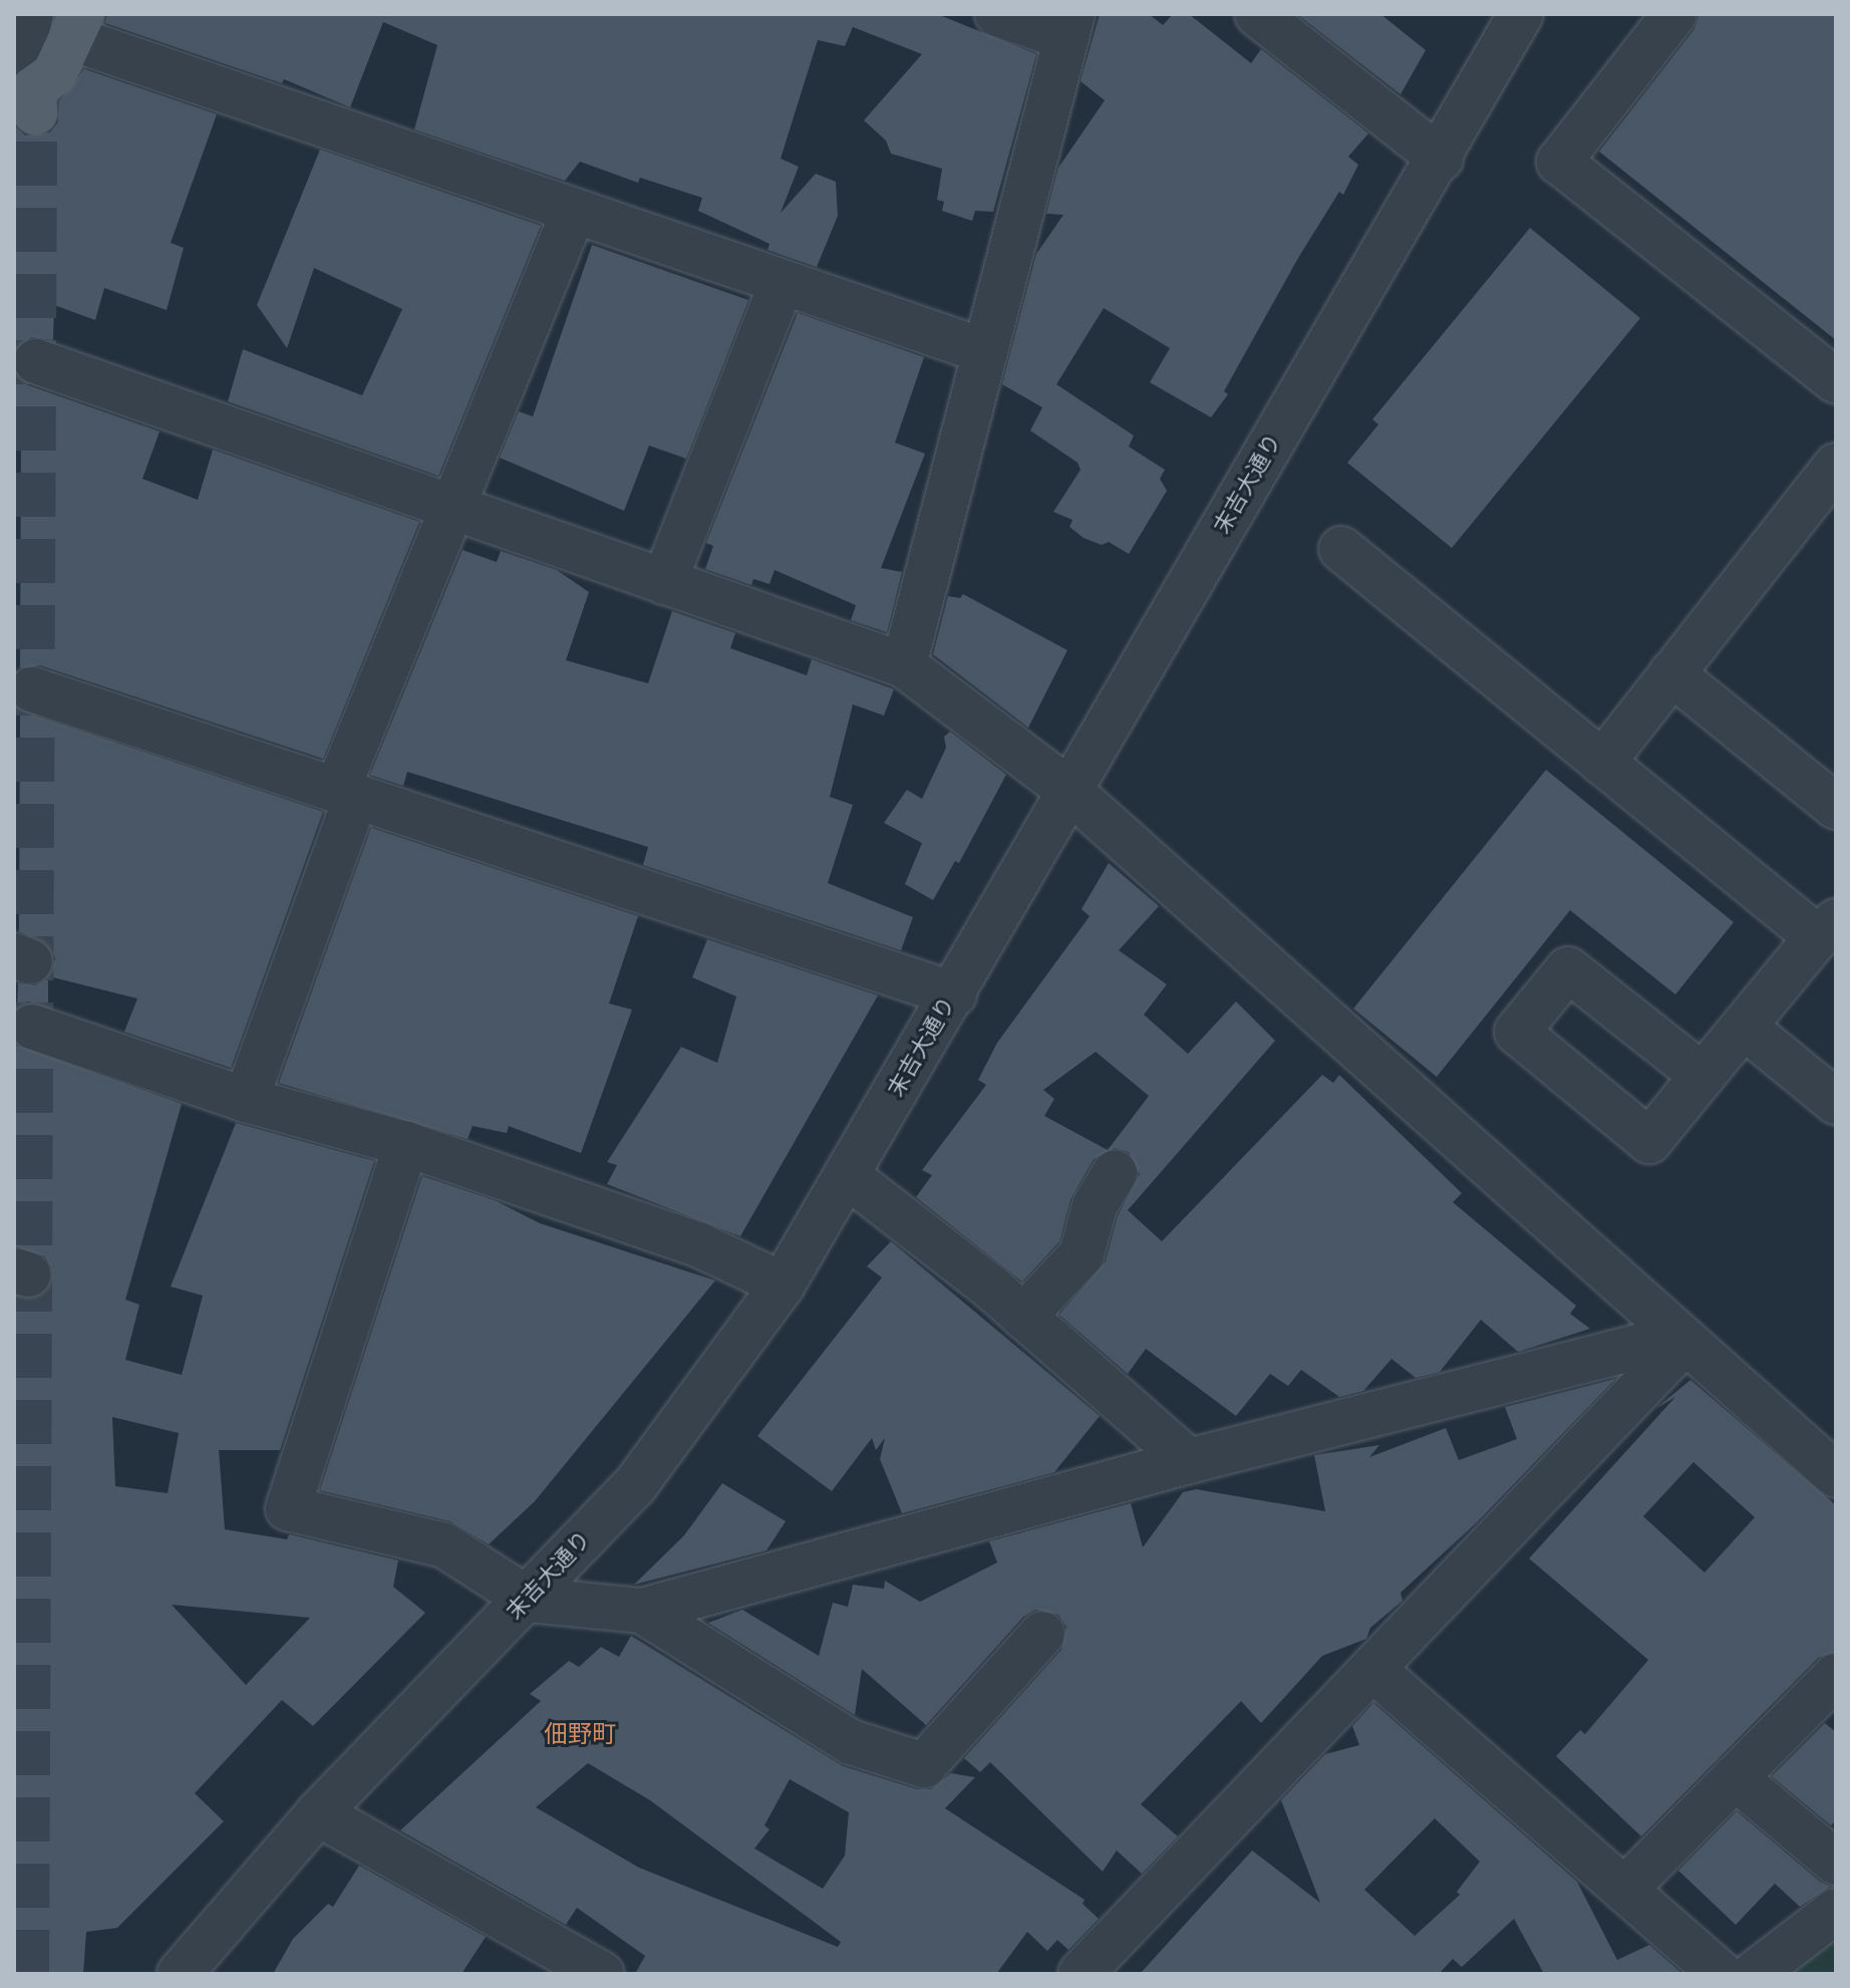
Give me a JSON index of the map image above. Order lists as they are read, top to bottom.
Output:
{
  "streets": {
    "street": ["末吉大通り"]
  },
  "districts": ["佃野町"]
}
